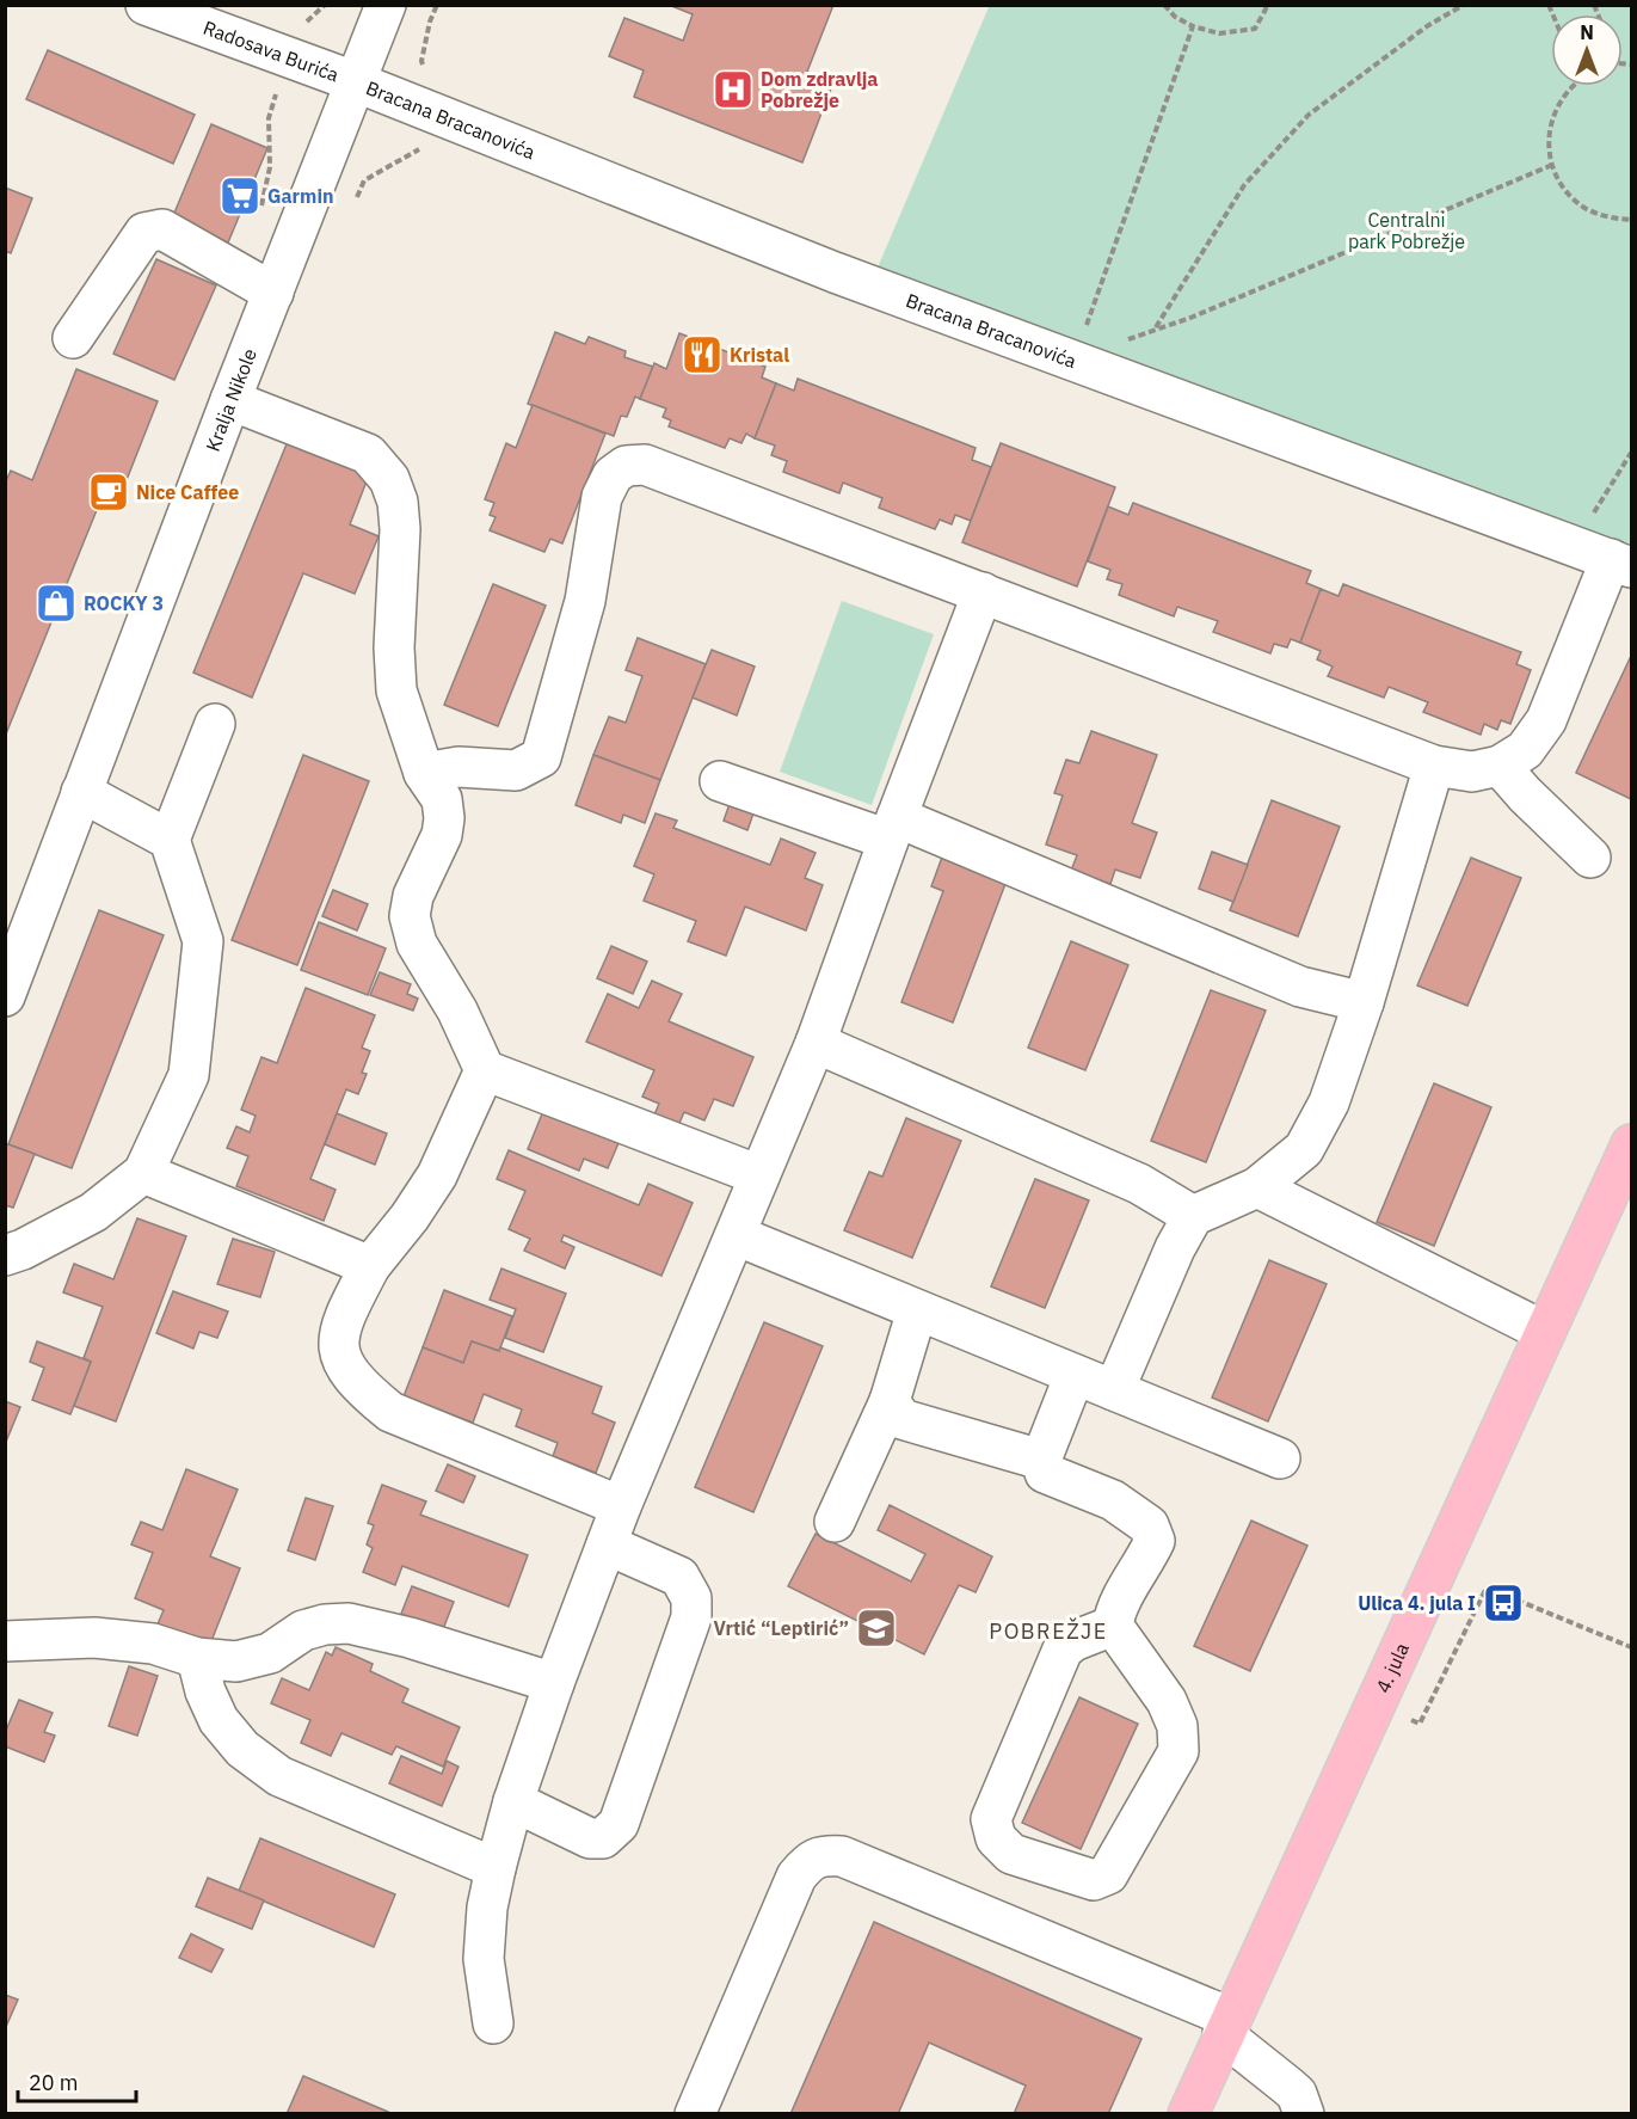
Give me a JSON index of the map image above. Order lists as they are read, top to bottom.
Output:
{
  "streets": {
    "main road": ["4. jula"],
    "street": ["Radosava Burića", "Bracana Bracanovića", "Kralja Nikole"]
  },
  "crossings": [
    ["Radosava Burića", "Bracana Bracanovića"],
    ["Radosava Burića", "Kralja Nikole"],
    ["Bracana Bracanovića", "Kralja Nikole"]
  ],
  "districts": ["POBREŽJE"],
  "parks": ["Centralni park Pobrežje"],
  "places": {
    "hospital": ["Dom zdravlja Pobrežje"],
    "supermarket": ["Garmin"],
    "restaurant": ["Kristal"],
    "cafe": ["Nice Caffee"],
    "shop": ["ROCKY 3"],
    "bus stop": ["Ulica 4. jula I"],
    "school or university": ["Vrtić “Leptirić”"]
  },
  "scale_bar": "20 m",
  "north": "top"
}
